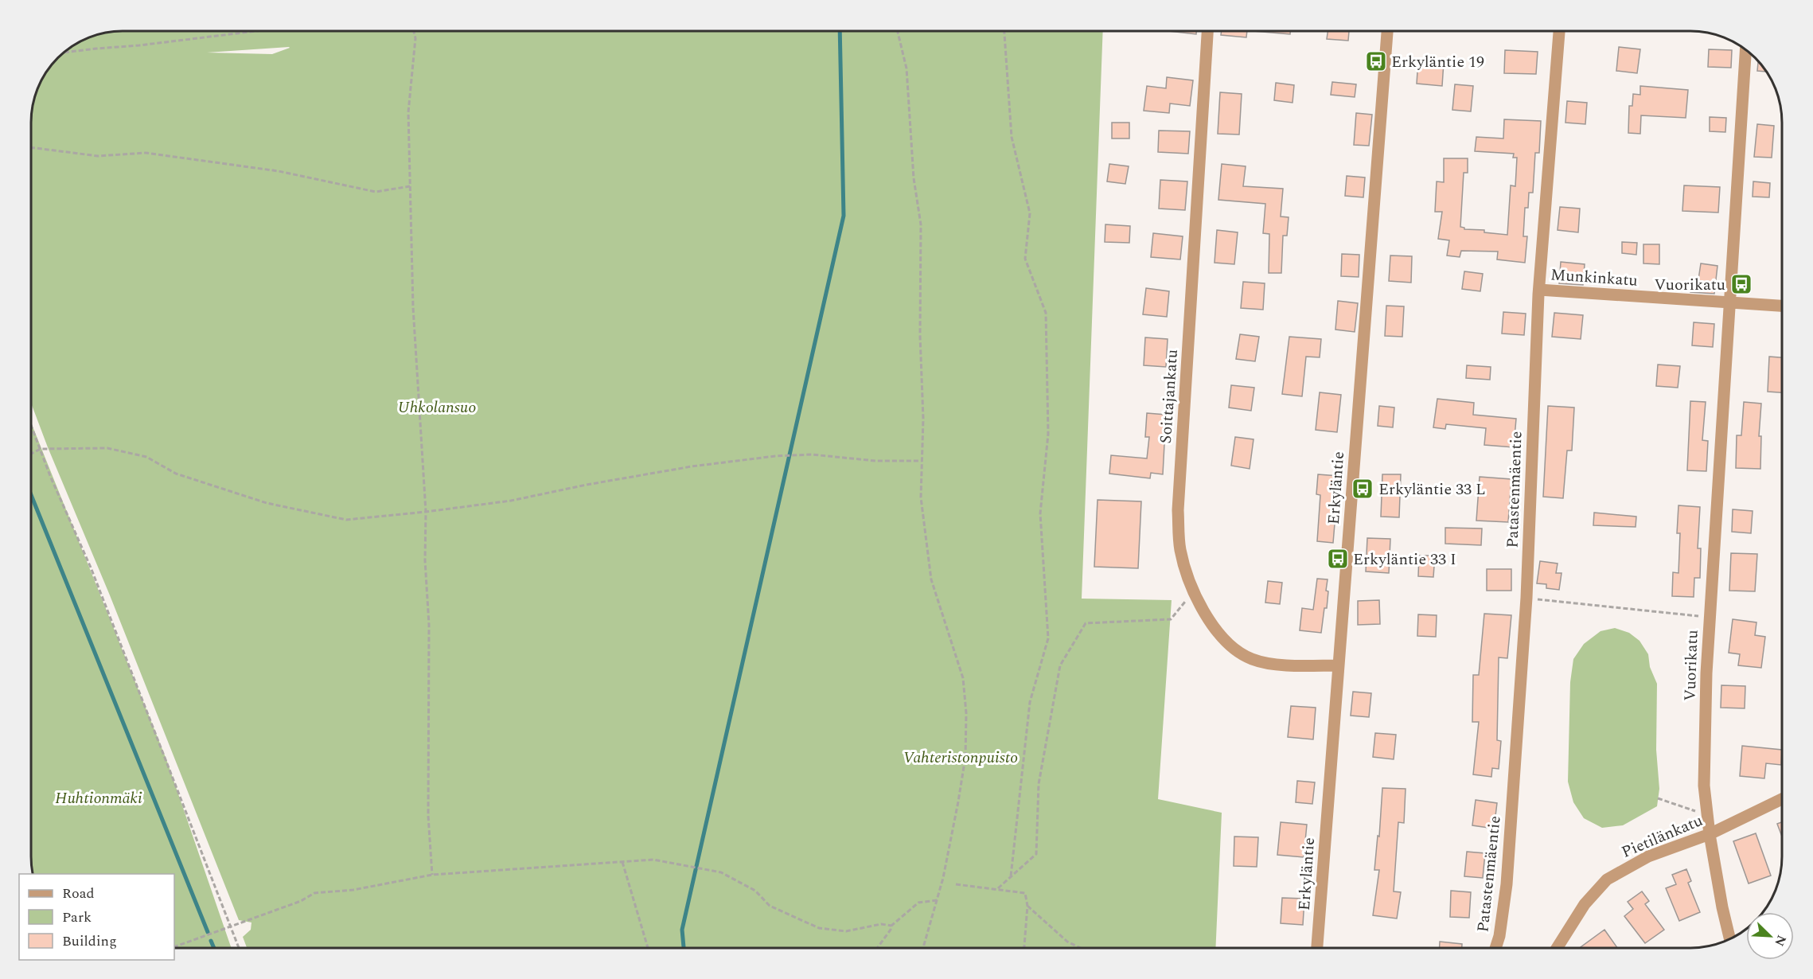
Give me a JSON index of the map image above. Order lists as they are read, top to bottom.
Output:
{
  "streets": {
    "street": [
      "Munkinkatu",
      "Soittajankatu",
      "Erkyläntie",
      "Patastenmäentie",
      "Vuorikatu",
      "Pietilänkatu"
    ]
  },
  "crossings": [
    ["Munkinkatu", "Patastenmäentie"],
    ["Munkinkatu", "Vuorikatu"],
    ["Soittajankatu", "Erkyläntie"],
    ["Vuorikatu", "Pietilänkatu"]
  ],
  "parks": ["Uhkolansuo", "Vahteristonpuisto", "Huhtionmäki"],
  "places": {
    "bus stop": [
      "Erkyläntie 19",
      "Vuorikatu",
      "Erkyläntie 33 L",
      "Erkyläntie 33 I"
    ]
  },
  "legend": ["Road", "Park", "Building"],
  "north": "bottom right"
}
